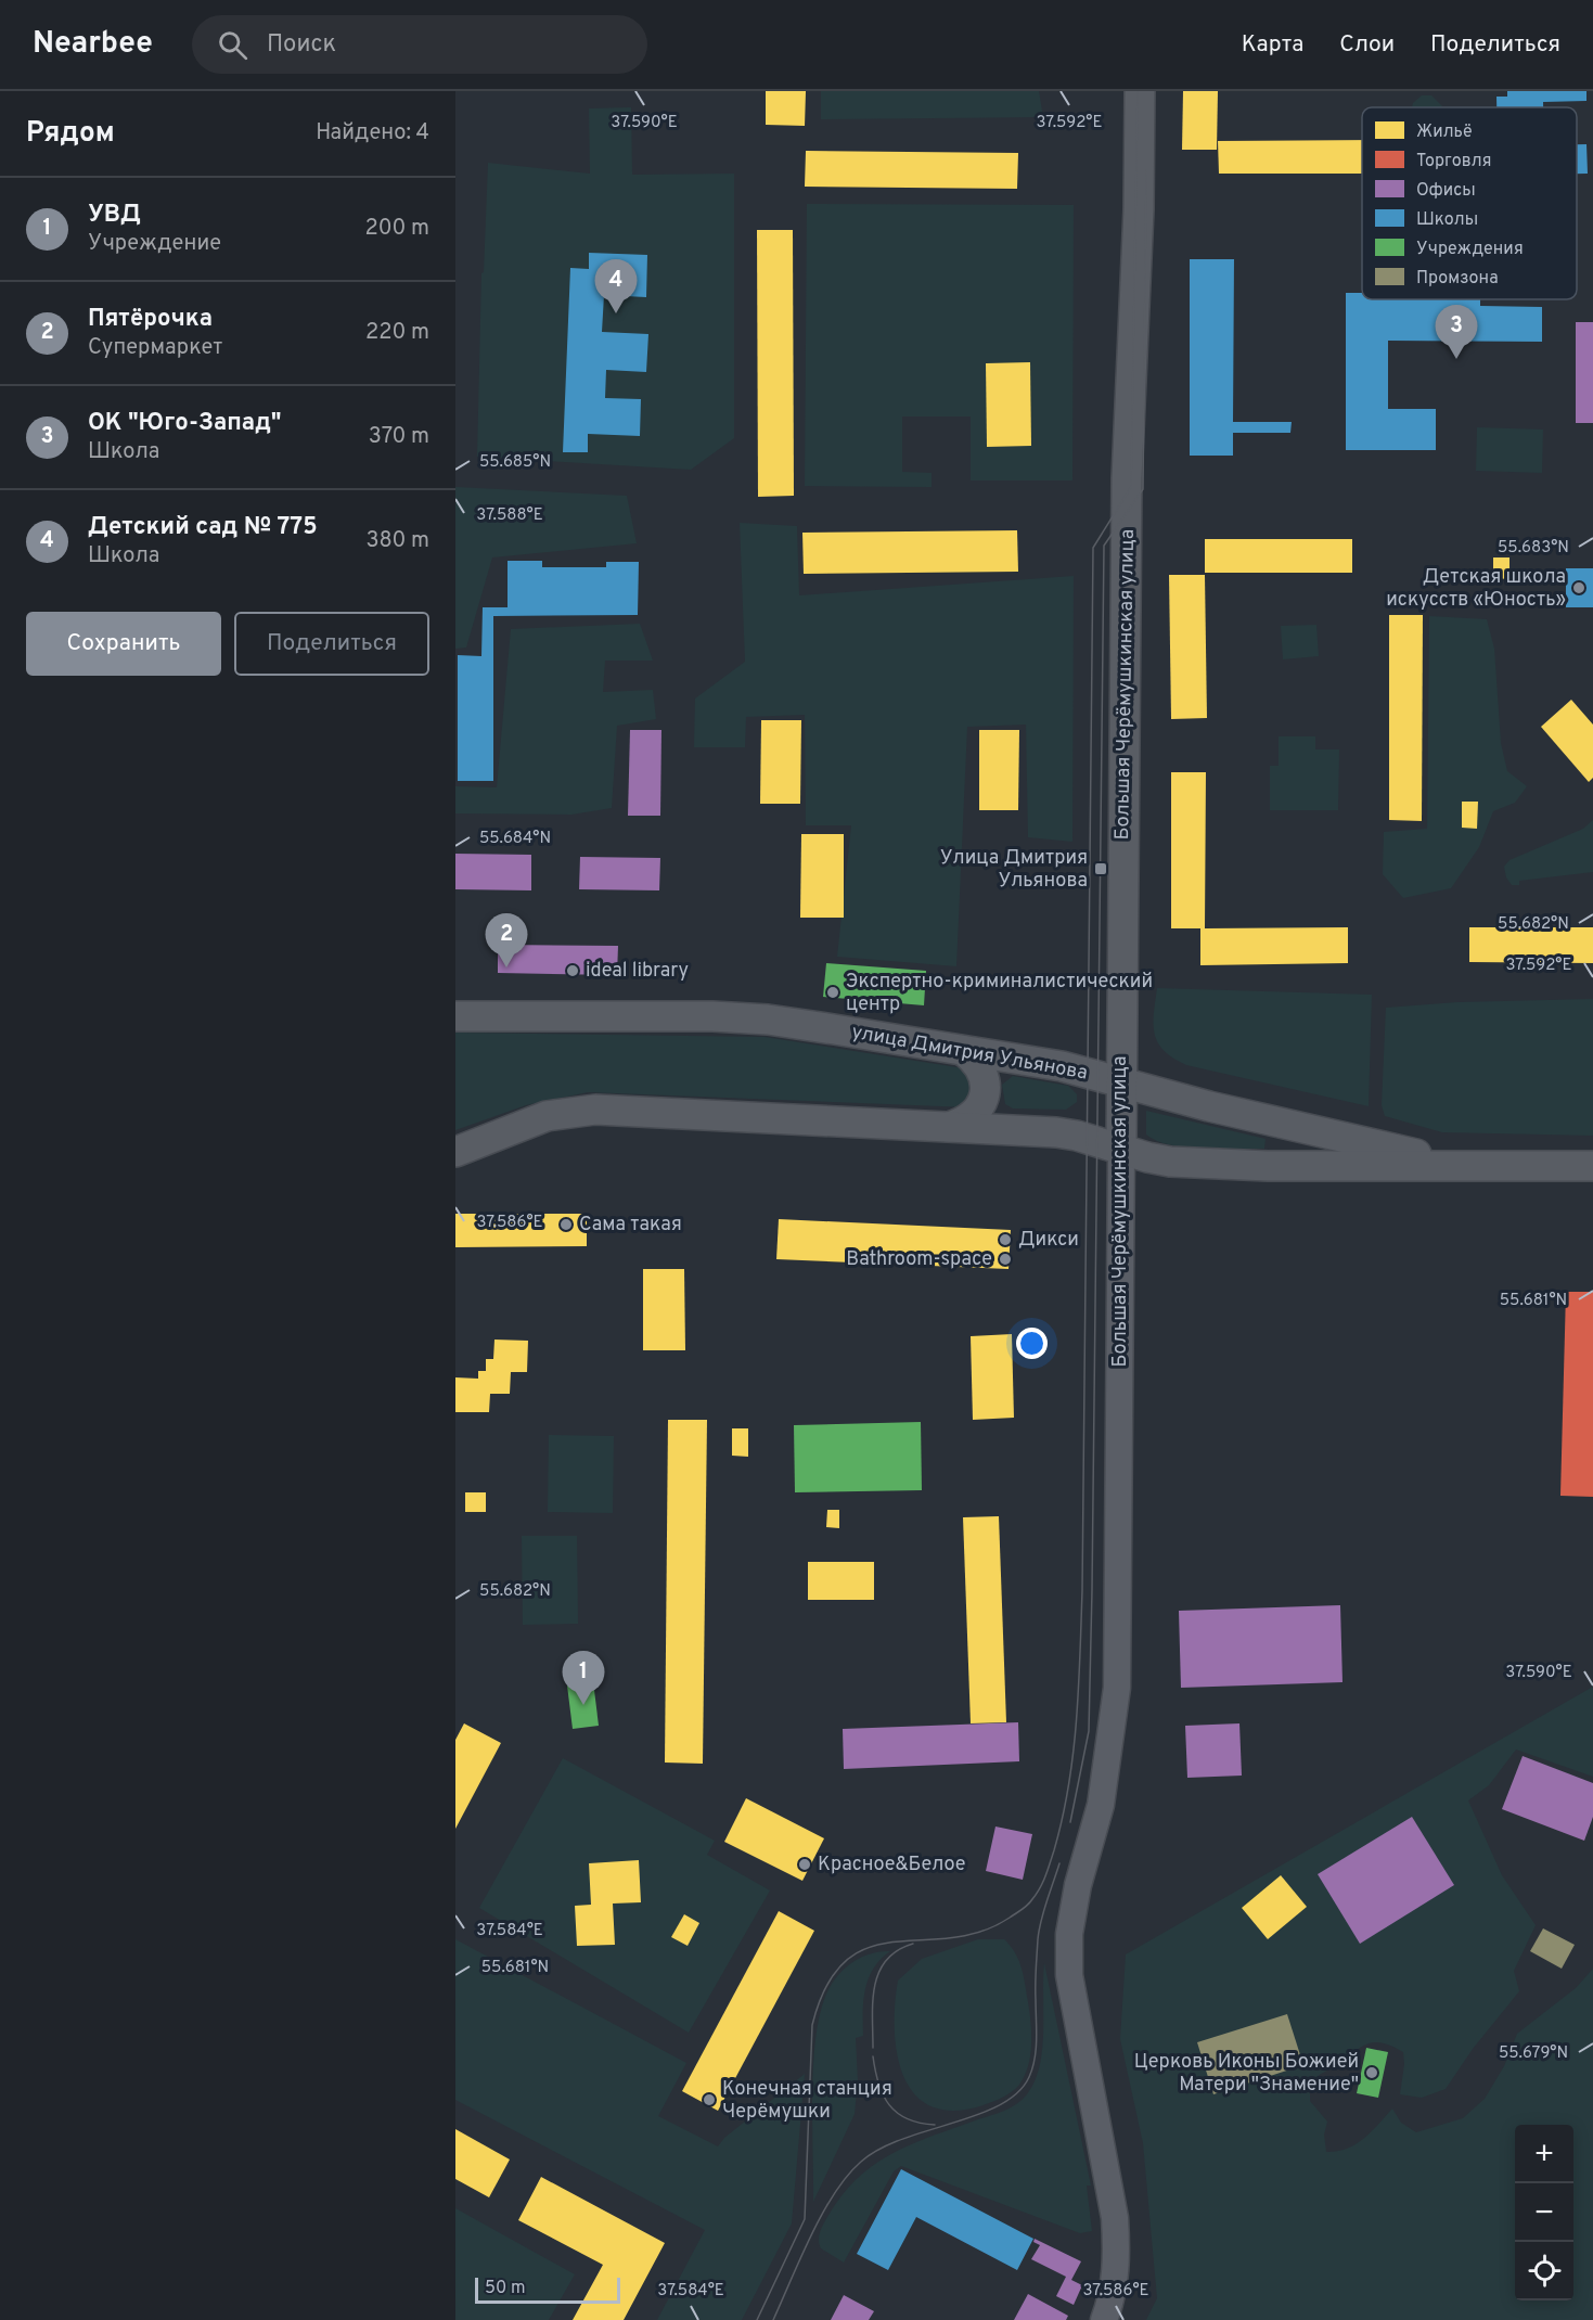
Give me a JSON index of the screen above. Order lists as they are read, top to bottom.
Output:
{
  "streets": {
    "main road": ["Большая Черёмушкинская улица", "улица Дмитрия Ульянова"]
  },
  "crossings": [
    ["Большая Черёмушкинская улица", "улица Дмитрия Ульянова"]
  ],
  "places": {
    "other": [
      "Детская школа искусств «Юность»",
      "ideal library",
      "Экспертно-криминалистический центр",
      "Сама такая",
      "Дикси",
      "Bathroom-space",
      "Красное&Белое",
      "Церковь Иконы Божией Матери \"Знамение\"",
      "Конечная станция Черёмушки"
    ],
    "transit": ["Улица Дмитрия Ульянова"]
  },
  "legend": [
    "Жильё",
    "Торговля",
    "Офисы",
    "Школы",
    "Учреждения",
    "Промзона"
  ],
  "scale_bar": "50 m",
  "page": {
    "header": "Nearbee",
    "search": "Поиск",
    "nav": ["Карта", "Слои", "Поделиться"],
    "heading": ["Рядом", "Найдено: 4"],
    "list": [
      {
        "mark": "1",
        "name": "УВД",
        "note": "Учреждение",
        "value": "200 m"
      },
      {
        "mark": "2",
        "name": "Пятёрочка",
        "note": "Супермаркет",
        "value": "220 m"
      },
      {
        "mark": "3",
        "name": "ОК \"Юго-Запад\"",
        "note": "Школа",
        "value": "370 m"
      },
      {
        "mark": "4",
        "name": "Детский сад № 775",
        "note": "Школа",
        "value": "380 m"
      }
    ],
    "pins": [
      "4",
      "3",
      "2",
      "1"
    ],
    "buttons": ["Сохранить", "Поделиться"],
    "map_buttons": ["+", "−"],
    "scale": "50 m"
  },
  "coordinates": [
    "37.590°E",
    "37.592°E",
    "55.685°N",
    "37.588°E",
    "55.683°N",
    "55.684°N",
    "55.682°N",
    "37.586°E",
    "55.681°N",
    "37.584°E",
    "55.679°N"
  ]
}
